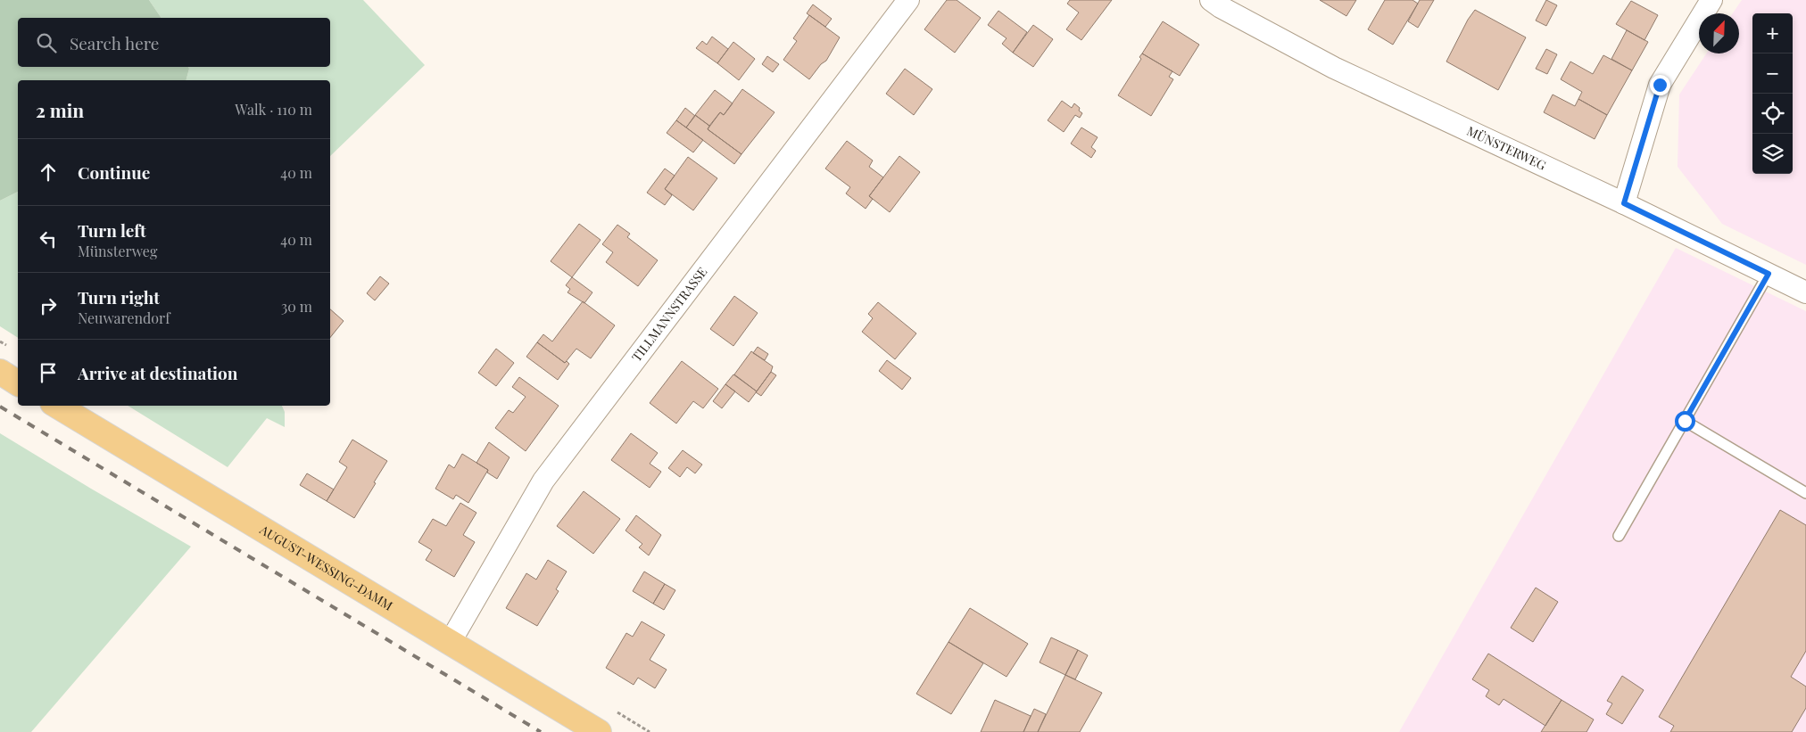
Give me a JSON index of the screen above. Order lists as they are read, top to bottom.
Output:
{
  "streets": {
    "main road": ["AUGUST-WESSING-DAMM"],
    "street": ["MÜNSTERWEG", "TILLMANNSTRASSE"]
  },
  "crossings": [
    ["TILLMANNSTRASSE", "AUGUST-WESSING-DAMM"]
  ],
  "north": "top right",
  "page": {
    "map_buttons": ["+", "−"],
    "search": "Search here",
    "heading": ["2 min", "Walk · 110 m"],
    "list": [
      ["Continue", "40 m"],
      ["Turn left", "Münsterweg", "40 m"],
      ["Turn right", "Neuwarendorf", "30 m"],
      "Arrive at destination"
    ]
  }
}
